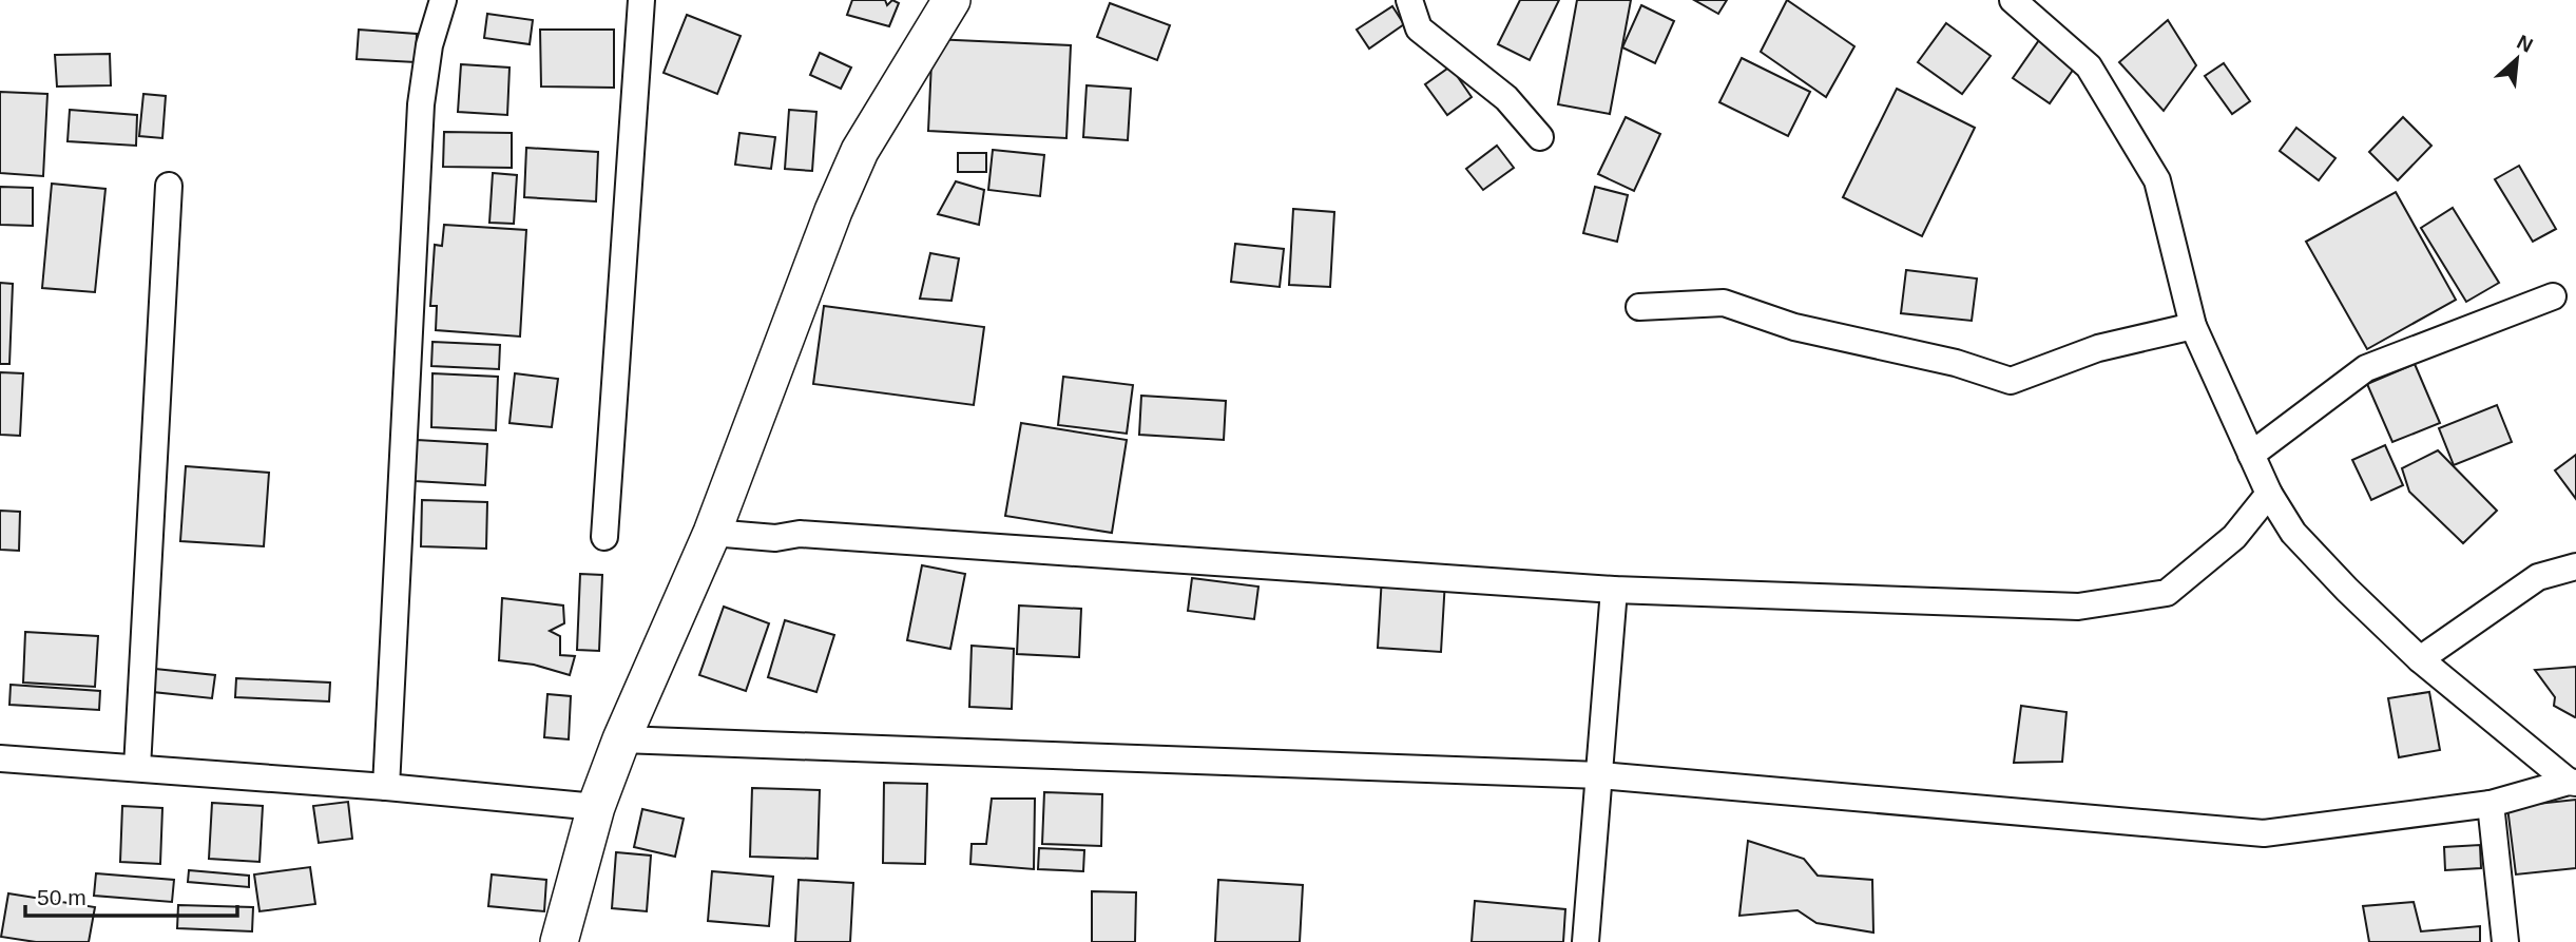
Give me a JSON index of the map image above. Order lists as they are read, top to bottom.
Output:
{
  "scale_bar": "50 m",
  "north": "top right"
}
